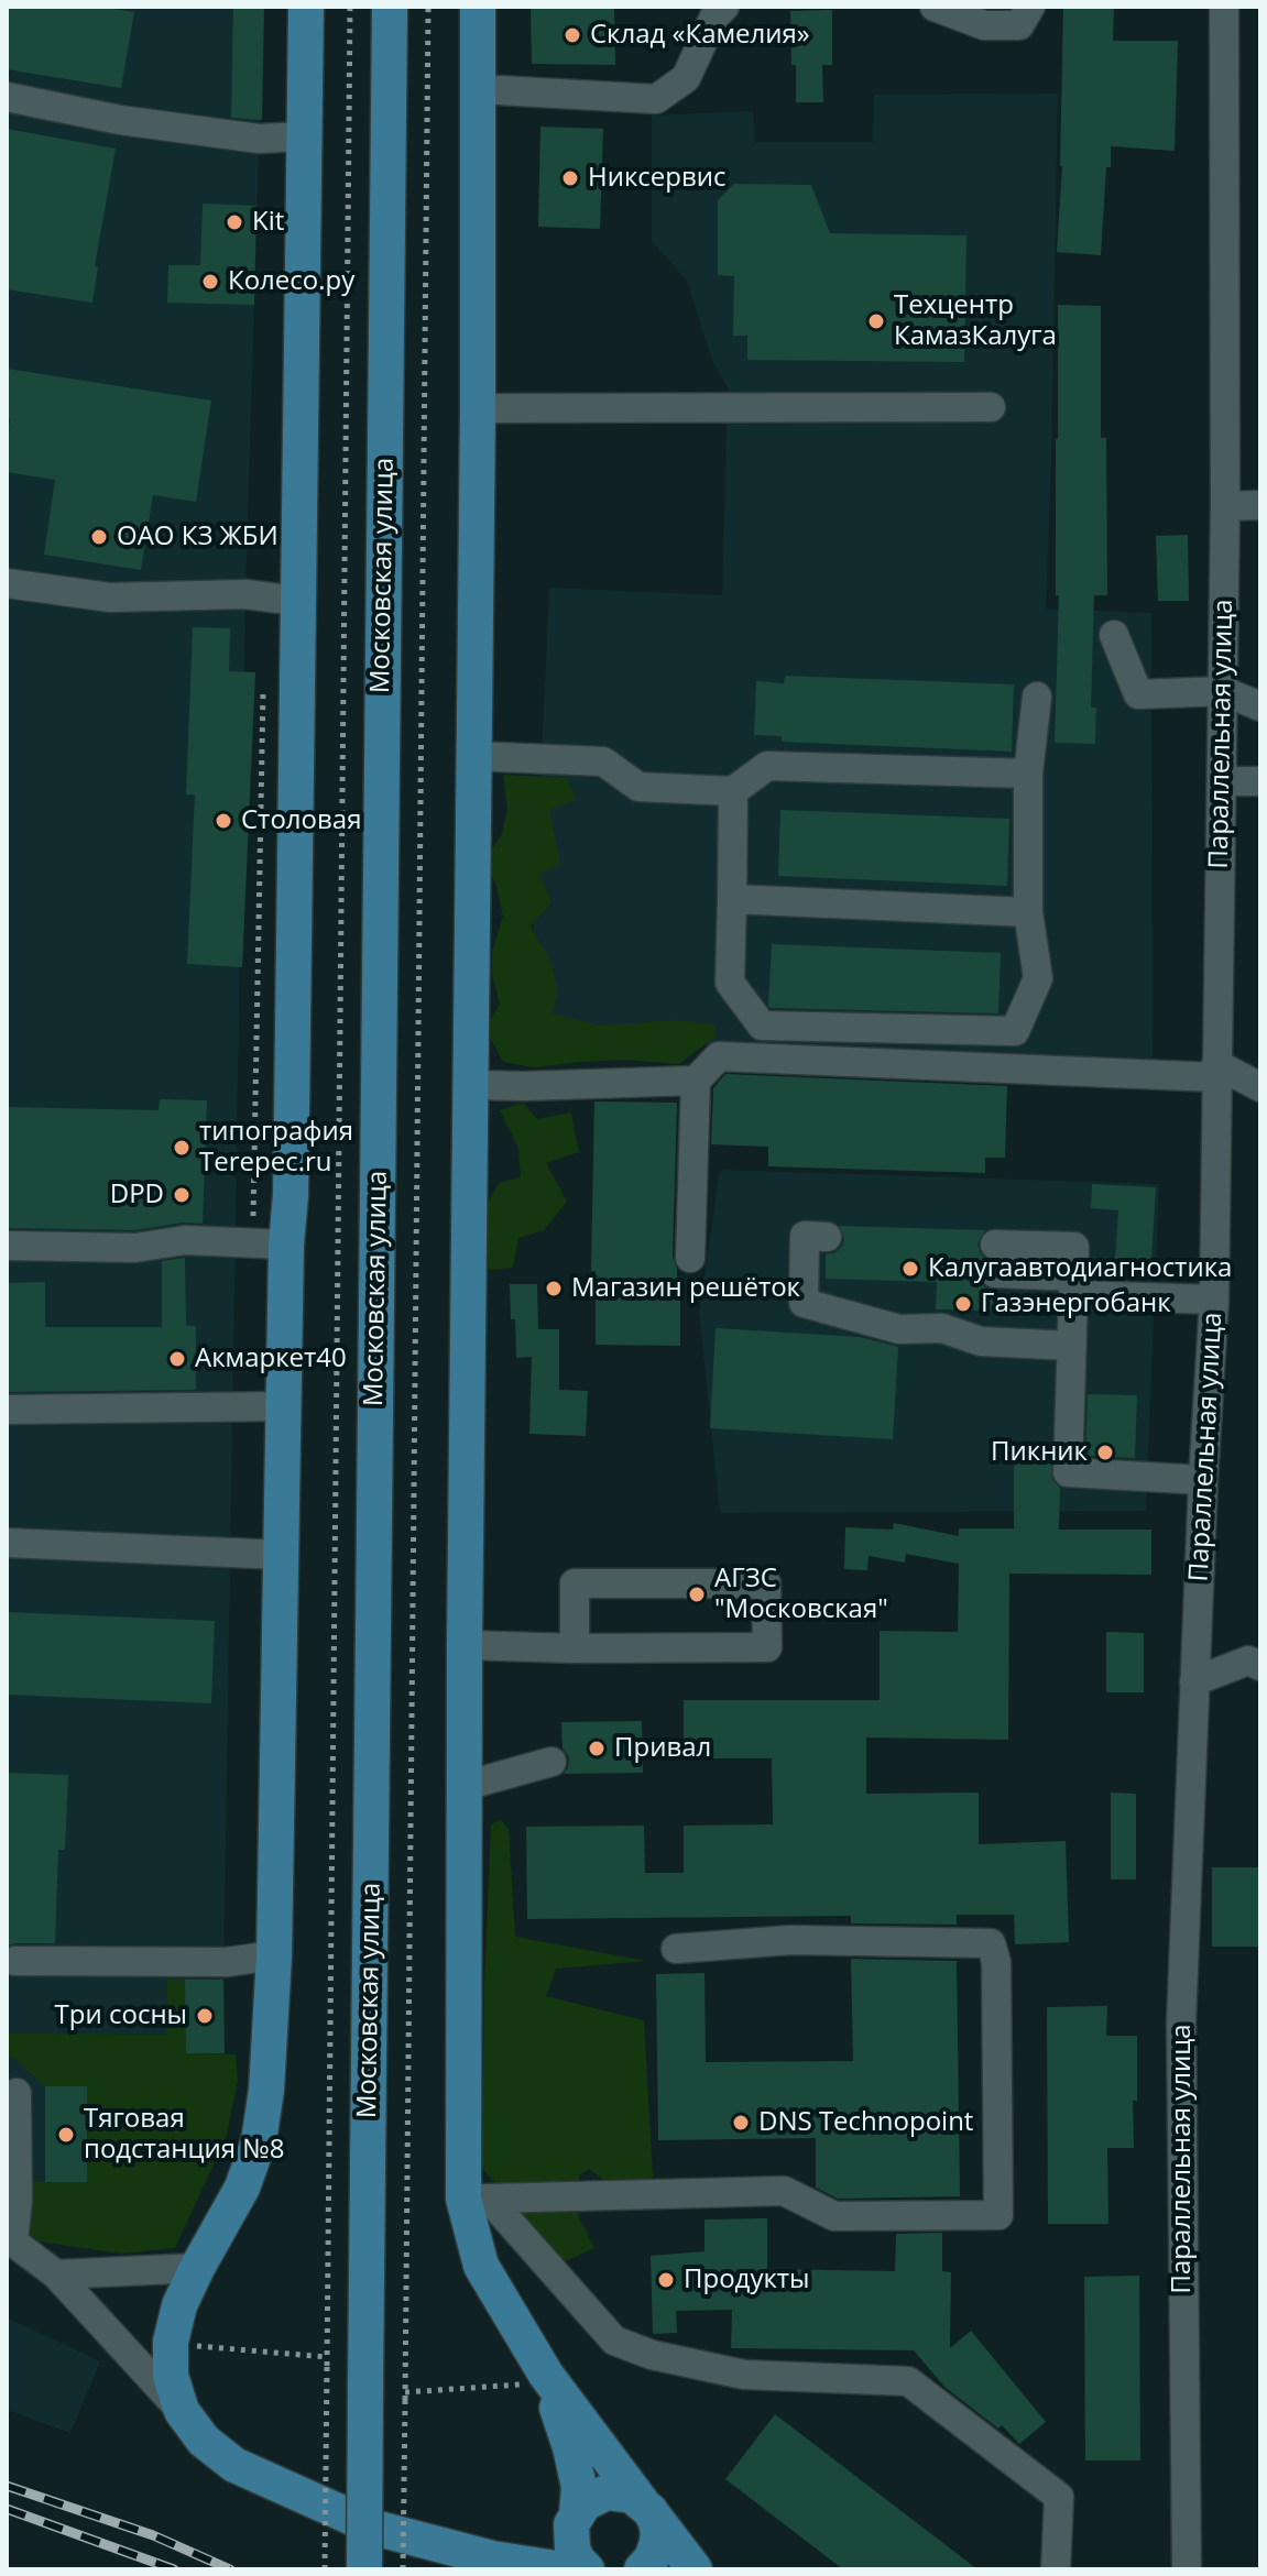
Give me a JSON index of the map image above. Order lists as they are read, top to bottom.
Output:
{
  "streets": {
    "main road": ["Московская улица"],
    "street": ["Параллельная улица"]
  },
  "places": [
    "Склад «Камелия»",
    "Никсервис",
    "Kit",
    "Колесо.ру",
    "Техцентр КамазКалуга",
    "ОАО КЗ ЖБИ",
    "Столовая",
    "типография Terepec.ru",
    "DPD",
    "Калугаавтодиагностика",
    "Магазин решёток",
    "Газэнергобанк",
    "Акмаркет40",
    "Пикник",
    "АГЗС \"Московская\"",
    "Привал",
    "Три сосны",
    "DNS Technopoint",
    "Тяговая подстанция №8",
    "Продукты"
  ]
}
